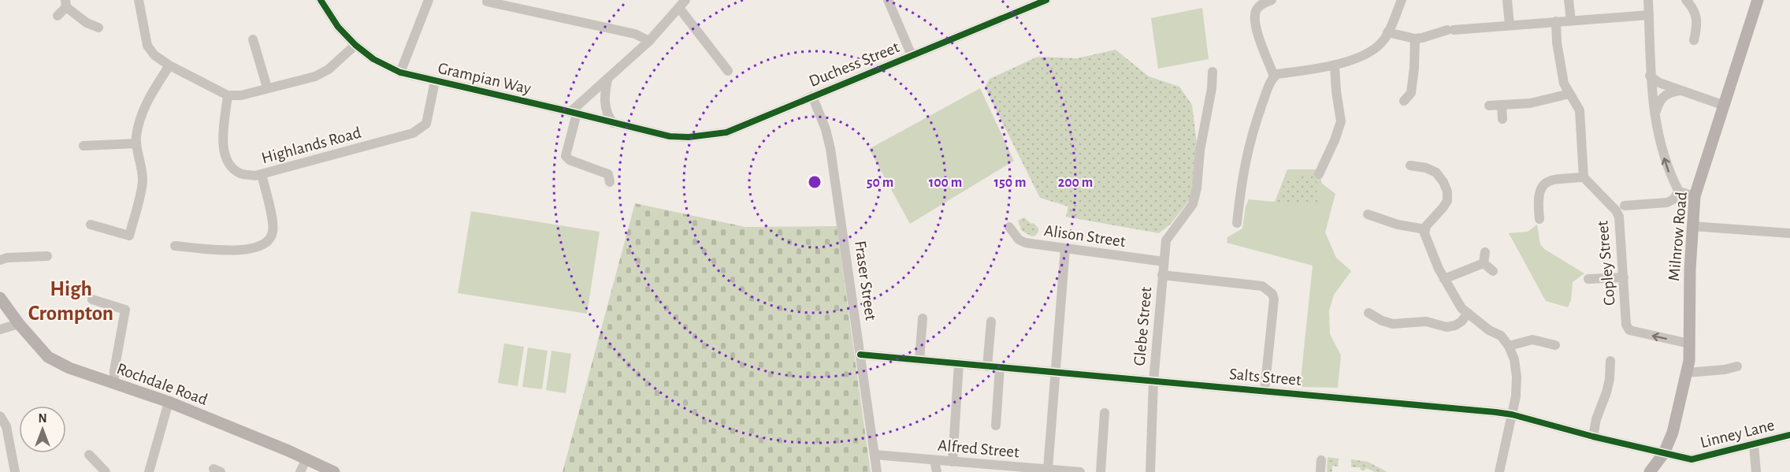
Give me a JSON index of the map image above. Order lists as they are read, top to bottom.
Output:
{
  "streets": {
    "main road": ["Milnrow Road", "Rochdale Road"],
    "street": [
      "Duchess Street",
      "Grampian Way",
      "Highlands Road",
      "Alison Street",
      "Copley Street",
      "Fraser Street",
      "Glebe Street",
      "Salts Street",
      "Linney Lane",
      "Alfred Street"
    ]
  },
  "crossings": [
    ["Duchess Street", "Grampian Way"],
    ["Duchess Street", "Fraser Street"],
    ["Grampian Way", "Highlands Road"],
    ["Alison Street", "Glebe Street"],
    ["Milnrow Road", "Copley Street"],
    ["Milnrow Road", "Salts Street"],
    ["Milnrow Road", "Linney Lane"],
    ["Fraser Street", "Salts Street"],
    ["Fraser Street", "Alfred Street"],
    ["Glebe Street", "Salts Street"],
    ["Salts Street", "Linney Lane"]
  ],
  "one_way": ["Copley Street"],
  "districts": ["High Crompton"],
  "north": "top",
  "rings": [
    "50 m",
    "100 m",
    "150 m",
    "200 m"
  ]
}
